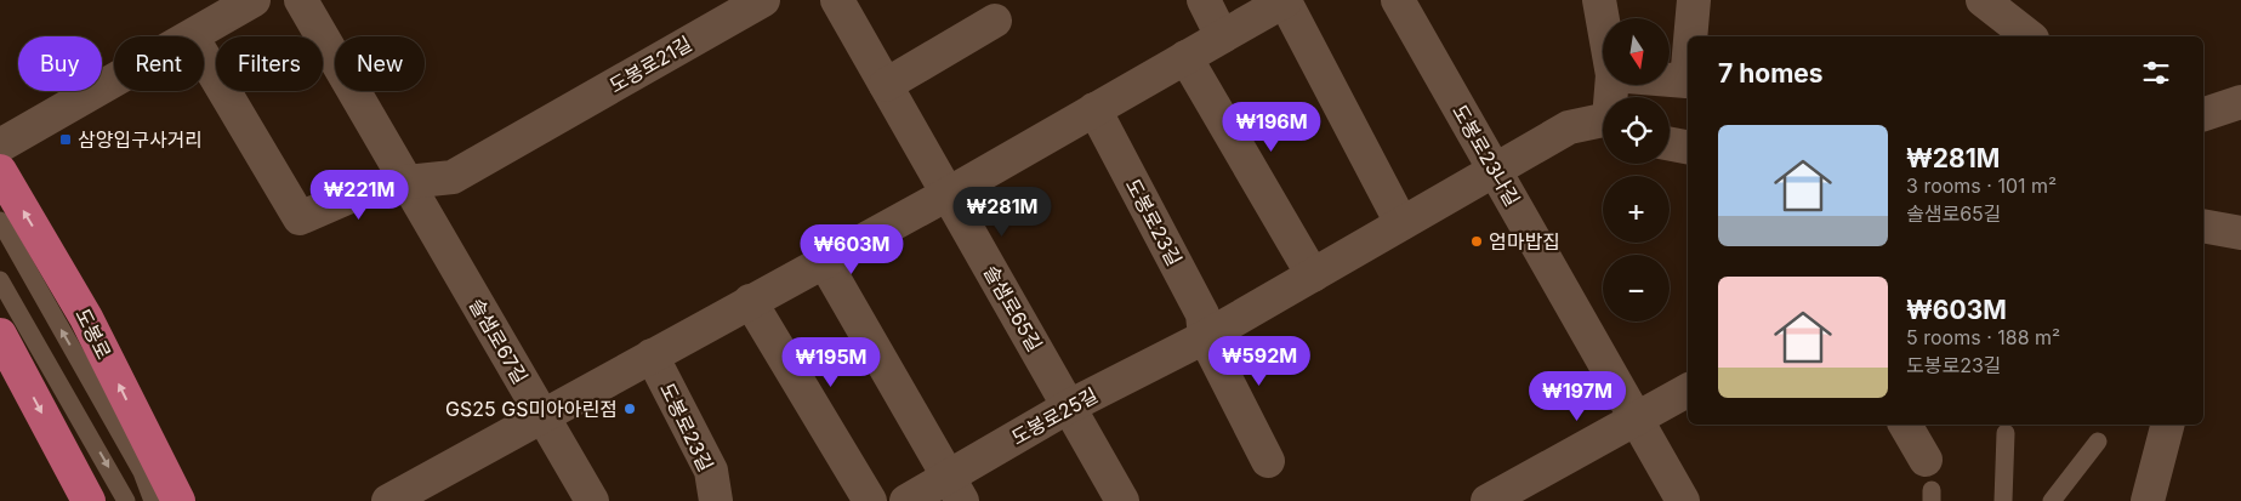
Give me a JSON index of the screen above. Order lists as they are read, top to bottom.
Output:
{
  "streets": {
    "main road": ["도봉로"],
    "street": [
      "도봉로21길",
      "도봉로23나길",
      "도봉로23길",
      "솔샘로65길",
      "솔샘로67길",
      "도봉로25길"
    ]
  },
  "crossings": [
    ["도봉로21길", "솔샘로67길"],
    ["도봉로23나길", "도봉로25길"],
    ["도봉로23길", "도봉로25길"],
    ["솔샘로65길", "도봉로25길"]
  ],
  "places": {
    "transit": ["삼양입구사거리"],
    "other": ["엄마밥집", "GS25 GS미아아린점"]
  },
  "north": "bottom",
  "page": {
    "map_buttons": ["+", "−"],
    "chip": [
      "Buy",
      "Rent",
      "Filters",
      "New"
    ],
    "heading": "7 homes",
    "price": [
      "₩196M",
      "₩221M",
      "₩281M",
      "₩603M",
      "₩592M",
      "₩195M",
      "₩197M"
    ],
    "list": [
      {
        "name": "₩281M",
        "note": "3 rooms · 101 m² · 솔샘로65길"
      },
      {
        "name": "₩603M",
        "note": "5 rooms · 188 m² · 도봉로23길"
      }
    ]
  }
}
